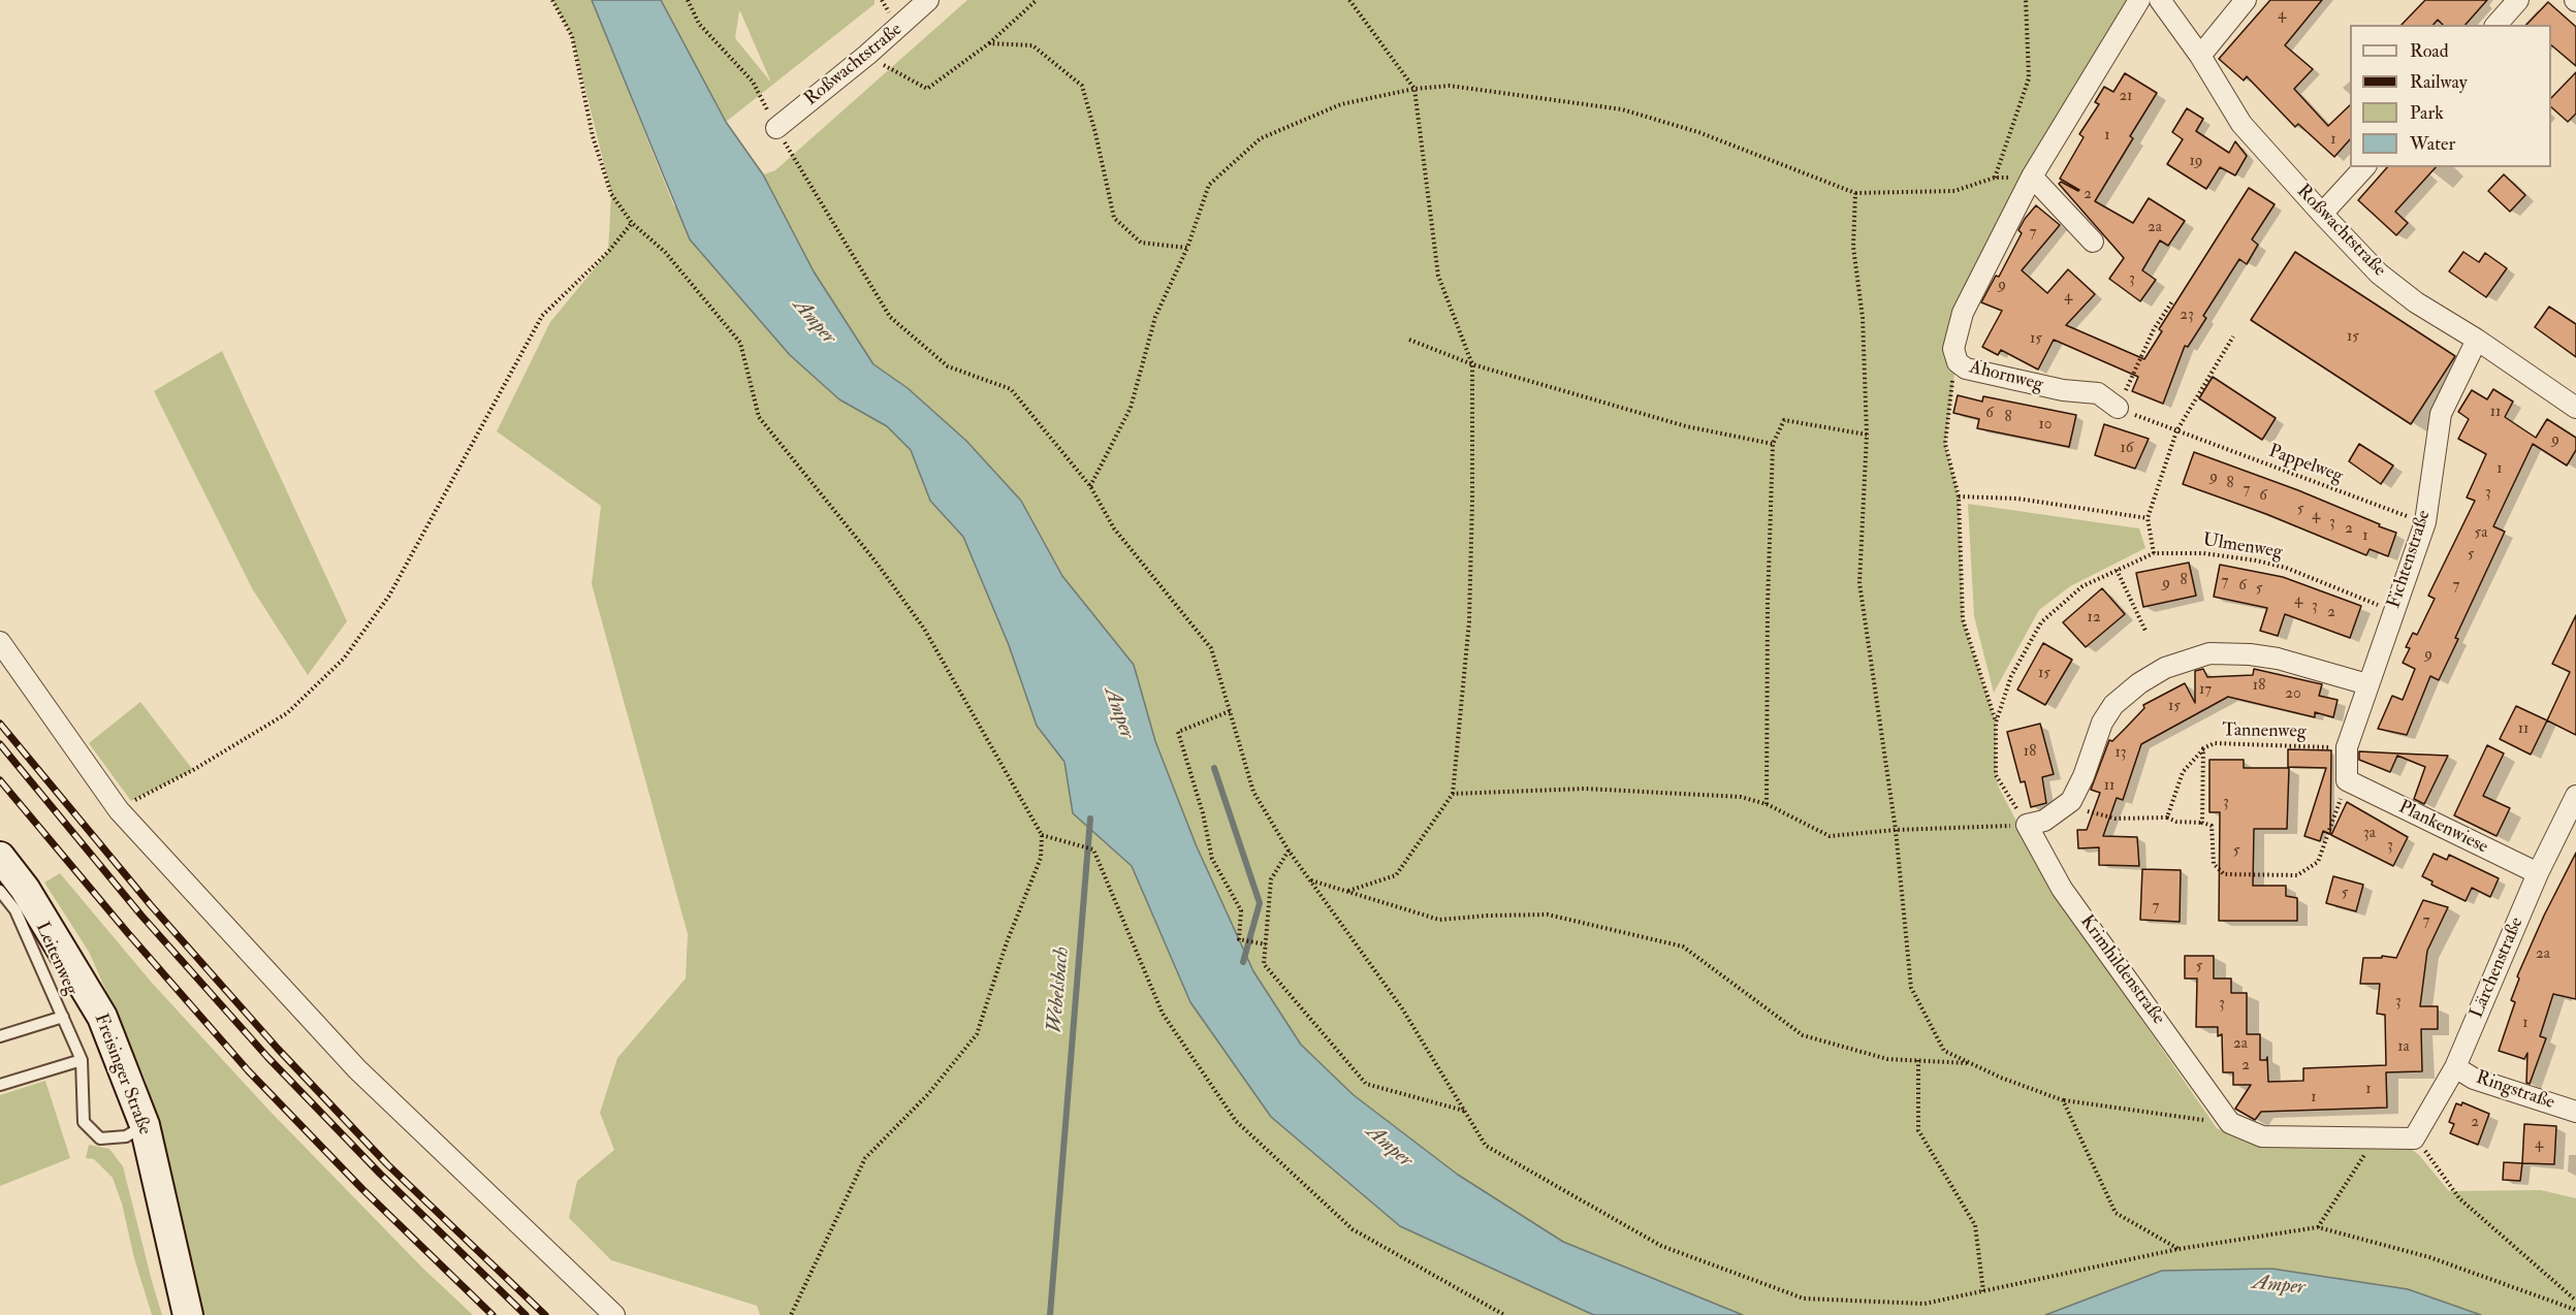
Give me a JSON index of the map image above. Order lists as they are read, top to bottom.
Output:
{
  "streets": {
    "main road": ["Freisinger Straße"],
    "street": [
      "Roßwachtstraße",
      "Ahornweg",
      "Fichtenstraße",
      "Plankenwiese",
      "Lärchenstraße",
      "Krimhildenstraße",
      "Ringstraße"
    ],
    "lane": ["Leitenweg"],
    "path": ["Pappelweg", "Ulmenweg", "Tannenweg"]
  },
  "crossings": [
    ["Roßwachtstraße", "Fichtenstraße"],
    ["Pappelweg", "Fichtenstraße"],
    ["Ulmenweg", "Fichtenstraße"],
    ["Ulmenweg", "Krimhildenstraße"],
    ["Fichtenstraße", "Tannenweg"],
    ["Fichtenstraße", "Plankenwiese"],
    ["Tannenweg", "Plankenwiese"],
    ["Plankenwiese", "Lärchenstraße"],
    ["Leitenweg", "Freisinger Straße"],
    ["Lärchenstraße", "Ringstraße"]
  ],
  "water": ["Amper", "Webelsbach"],
  "house_numbers": [
    "4",
    "21",
    "1",
    "1",
    "19",
    "2",
    "2a",
    "7",
    "3",
    "9",
    "4",
    "23",
    "15",
    "15",
    "11",
    "6",
    "8",
    "10",
    "9",
    "16",
    "1",
    "9",
    "8",
    "7",
    "3",
    "6",
    "5",
    "4",
    "3",
    "2",
    "5a",
    "1",
    "5",
    "8",
    "7",
    "9",
    "6",
    "7",
    "5",
    "4",
    "3",
    "2",
    "12",
    "9",
    "15",
    "18",
    "17",
    "20",
    "15",
    "11",
    "18",
    "13",
    "11",
    "3",
    "3a",
    "3",
    "5",
    "5",
    "7",
    "7",
    "2a",
    "5",
    "3",
    "3",
    "1",
    "2a",
    "1a",
    "2",
    "1",
    "1",
    "2",
    "4"
  ],
  "legend": [
    "Road",
    "Railway",
    "Park",
    "Water"
  ]
}
